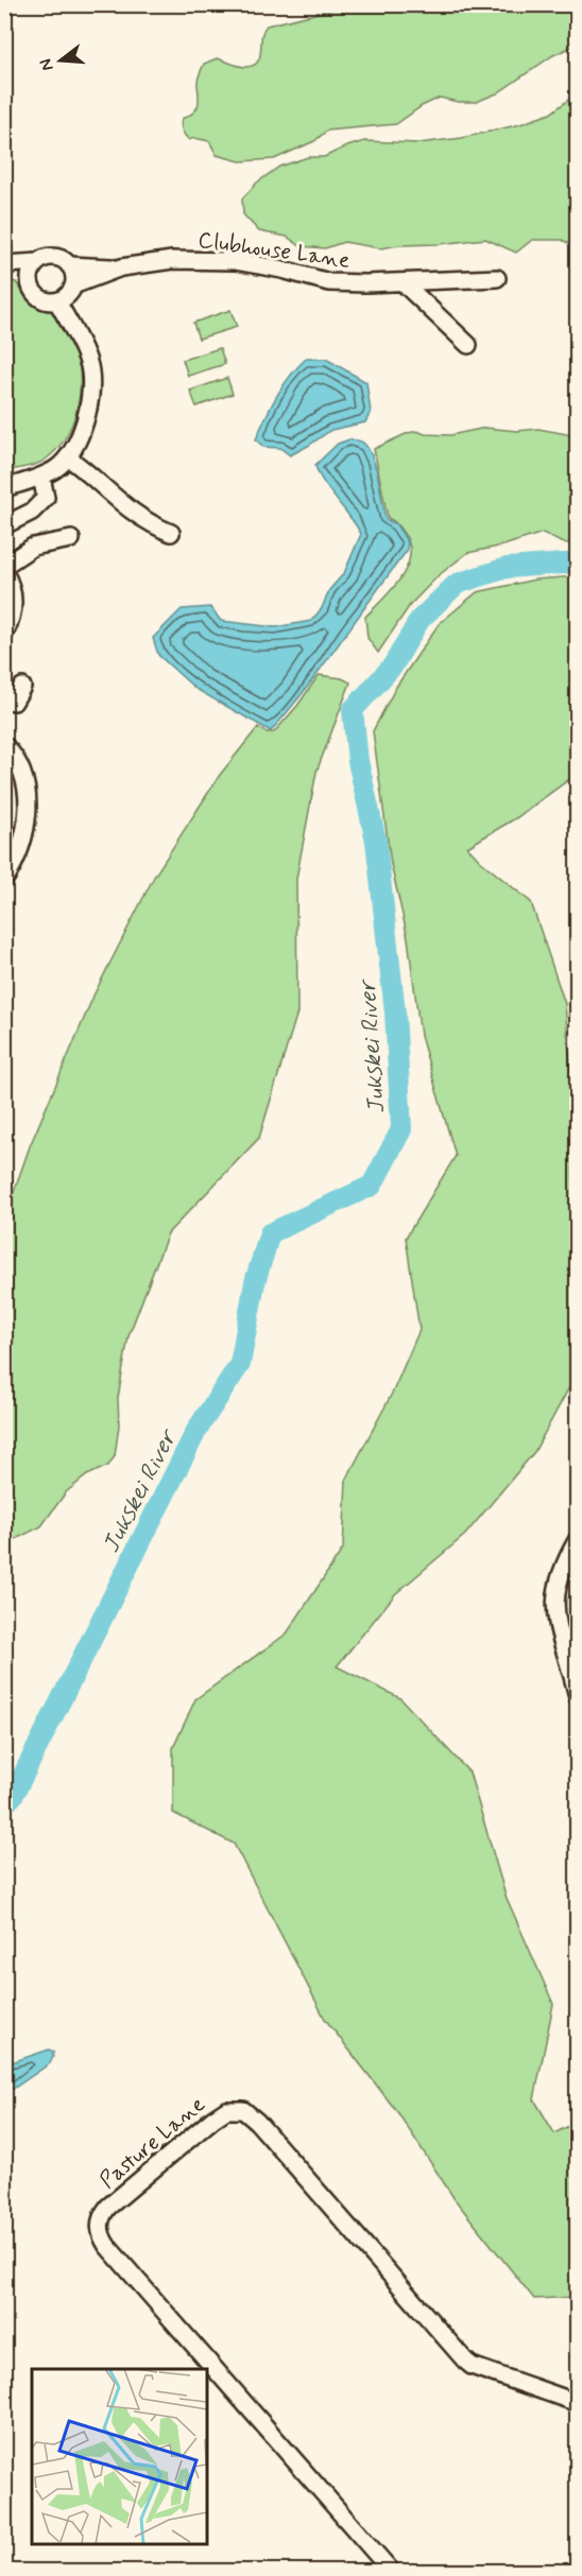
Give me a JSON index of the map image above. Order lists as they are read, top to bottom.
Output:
{
  "streets": {
    "street": ["Clubhouse Lane", "Pasture Lane"]
  },
  "water": ["Jukskei River"],
  "north": "left"
}
